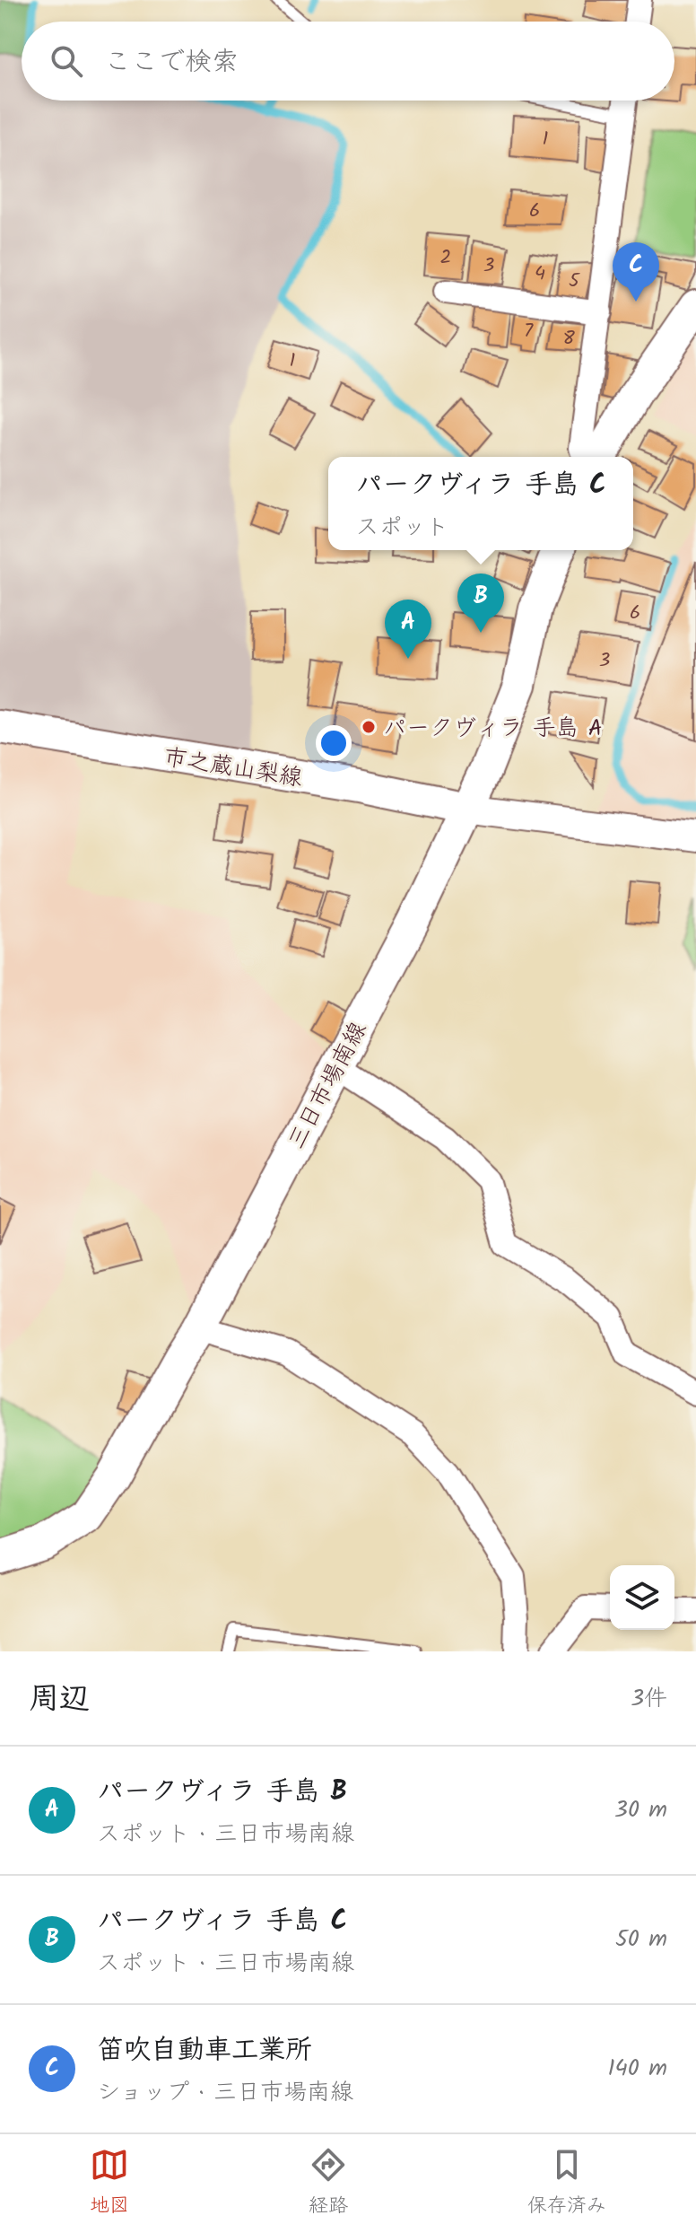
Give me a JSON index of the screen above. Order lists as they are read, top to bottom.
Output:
{
  "streets": {
    "main road": ["市之蔵山梨線", "三日市場南線"]
  },
  "crossings": [
    ["市之蔵山梨線", "三日市場南線"]
  ],
  "places": ["パークヴィラ 手島 A"],
  "house_numbers": [
    "1",
    "6",
    "2",
    "3",
    "4",
    "5",
    "7",
    "8",
    "1",
    "6",
    "3"
  ],
  "page": {
    "search": "ここで検索",
    "pins": ["C", "B", "A"],
    "popup": ["パークヴィラ 手島 C", "スポット"],
    "heading": ["周辺", "3件"],
    "list": [
      {
        "mark": "A",
        "name": "パークヴィラ 手島 B",
        "note": "スポット · 三日市場南線",
        "value": "30 m"
      },
      {
        "mark": "B",
        "name": "パークヴィラ 手島 C",
        "note": "スポット · 三日市場南線",
        "value": "50 m"
      },
      {
        "mark": "C",
        "name": "笛吹自動車工業所",
        "note": "ショップ · 三日市場南線",
        "value": "140 m"
      }
    ],
    "nav": ["地図", "経路", "保存済み"]
  }
}
